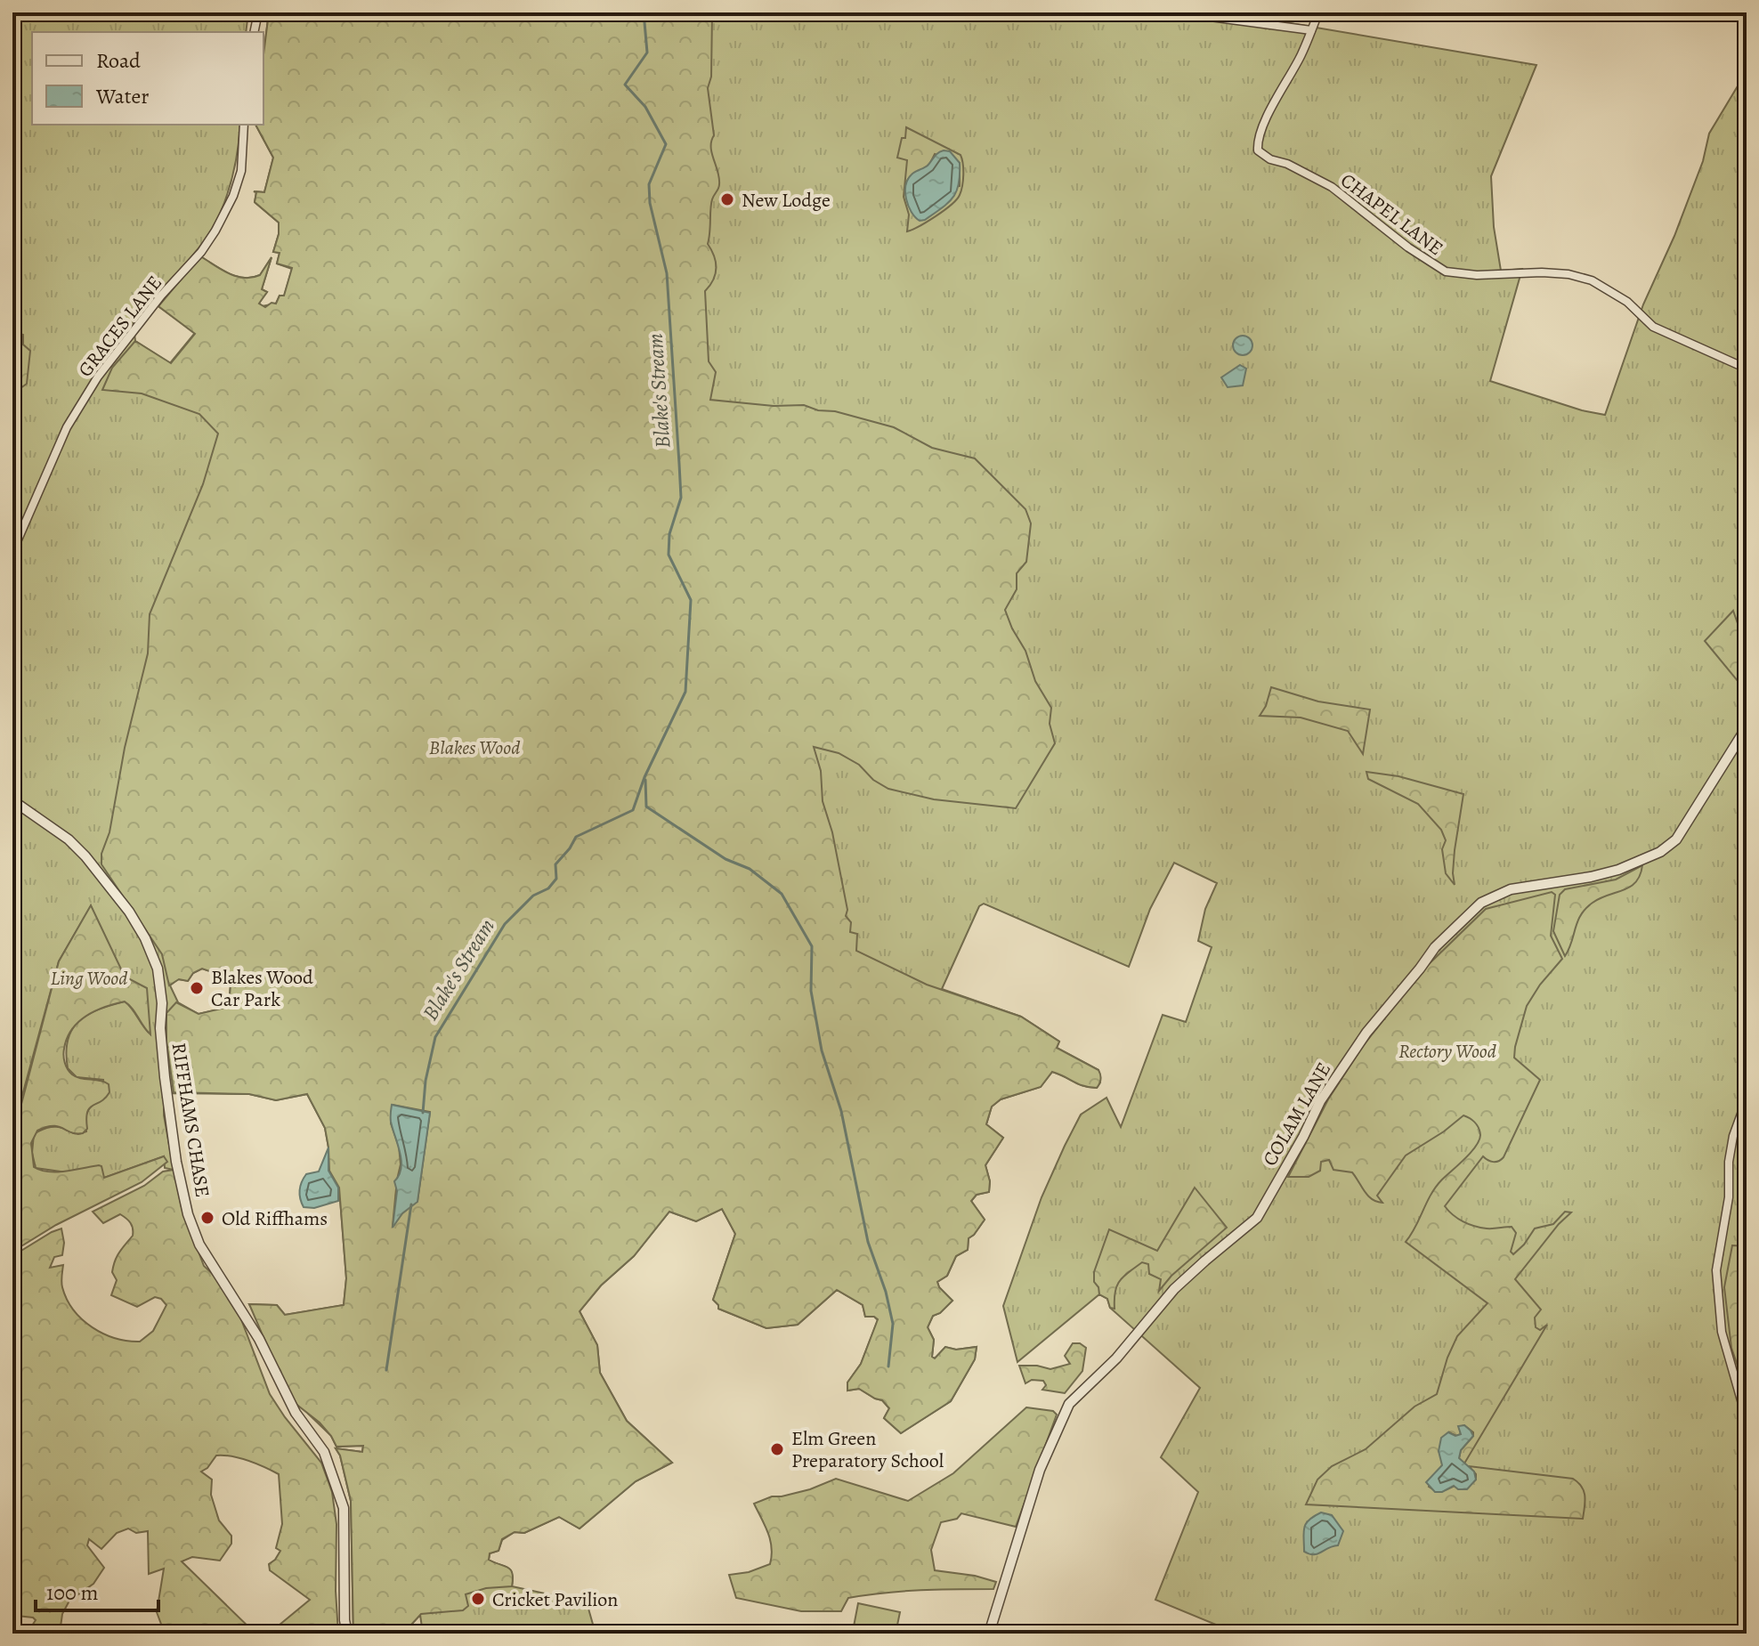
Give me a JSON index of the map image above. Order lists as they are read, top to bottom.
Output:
{
  "streets": {
    "street": [
      "CHAPEL LANE",
      "GRACES LANE",
      "COLAM LANE",
      "RIFFHAMS CHASE"
    ]
  },
  "water": ["Blake's Stream"],
  "parks": ["Blakes Wood", "Ling Wood", "Rectory Wood"],
  "places": [
    "New Lodge",
    "Blakes Wood Car Park",
    "Old Riffhams",
    "Elm Green Preparatory School",
    "Cricket Pavilion"
  ],
  "legend": ["Road", "Water"],
  "scale_bar": "100 m"
}
